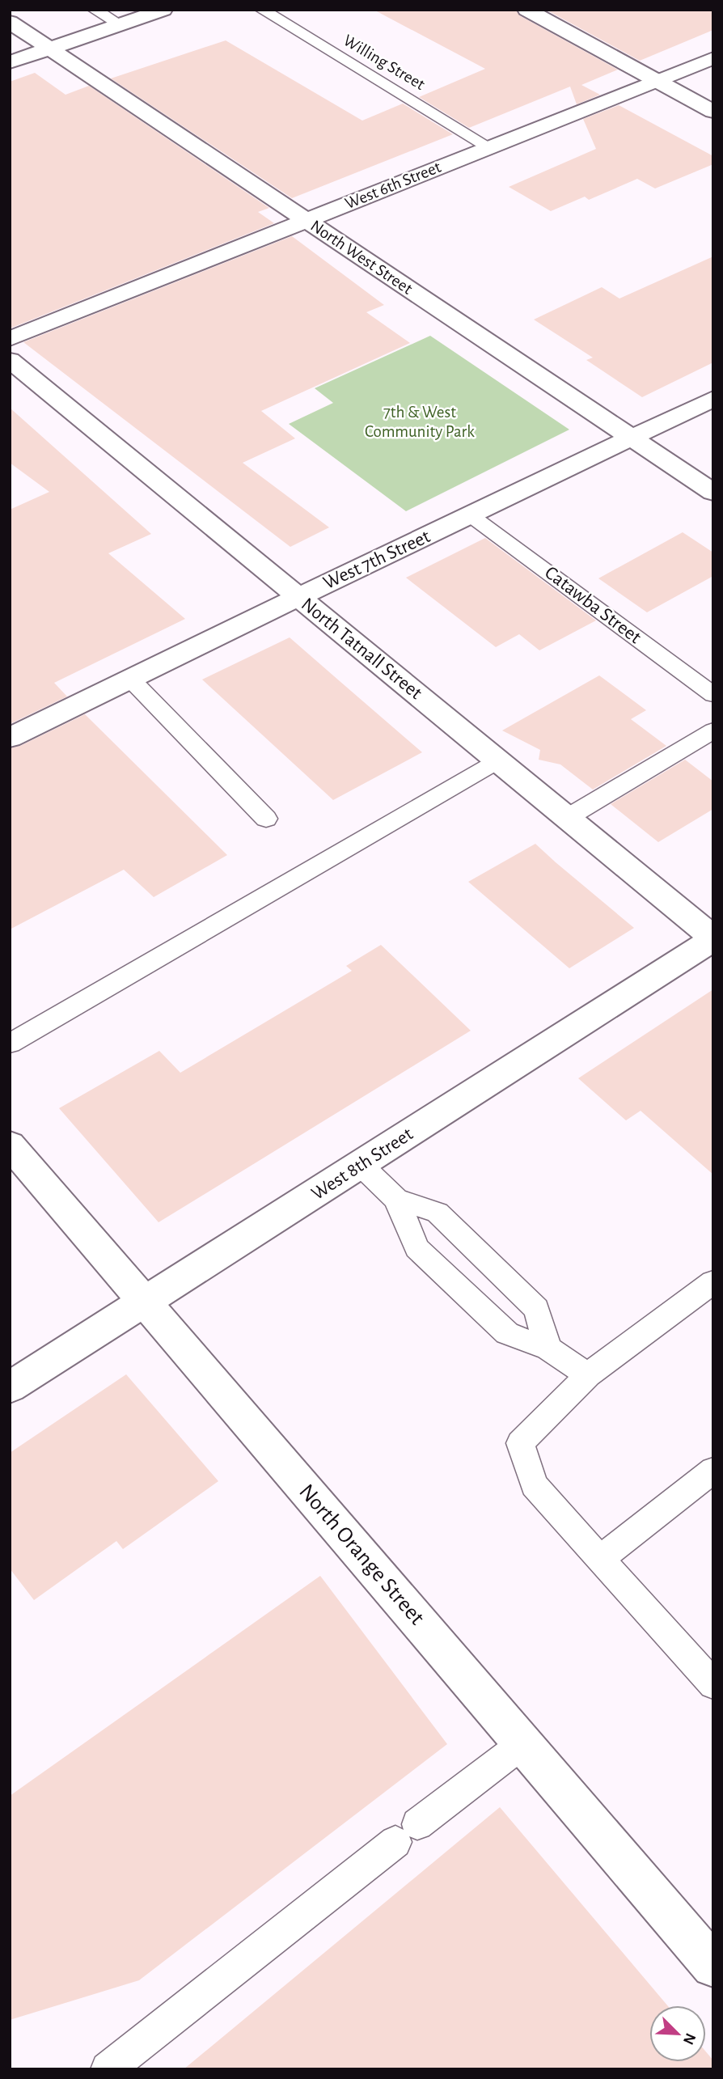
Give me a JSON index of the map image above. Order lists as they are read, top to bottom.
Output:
{
  "streets": {
    "street": [
      "West 6th Street",
      "North West Street",
      "West 7th Street",
      "North Tatnall Street",
      "West 8th Street",
      "North Orange Street"
    ],
    "lane": ["Willing Street", "Catawba Street"]
  },
  "crossings": [
    ["Willing Street", "West 6th Street"],
    ["West 6th Street", "North West Street"],
    ["North West Street", "West 7th Street"],
    ["West 7th Street", "Catawba Street"],
    ["West 7th Street", "North Tatnall Street"],
    ["North Tatnall Street", "West 8th Street"],
    ["West 8th Street", "North Orange Street"]
  ],
  "parks": ["7th & West Community Park"],
  "north": "bottom right"
}
